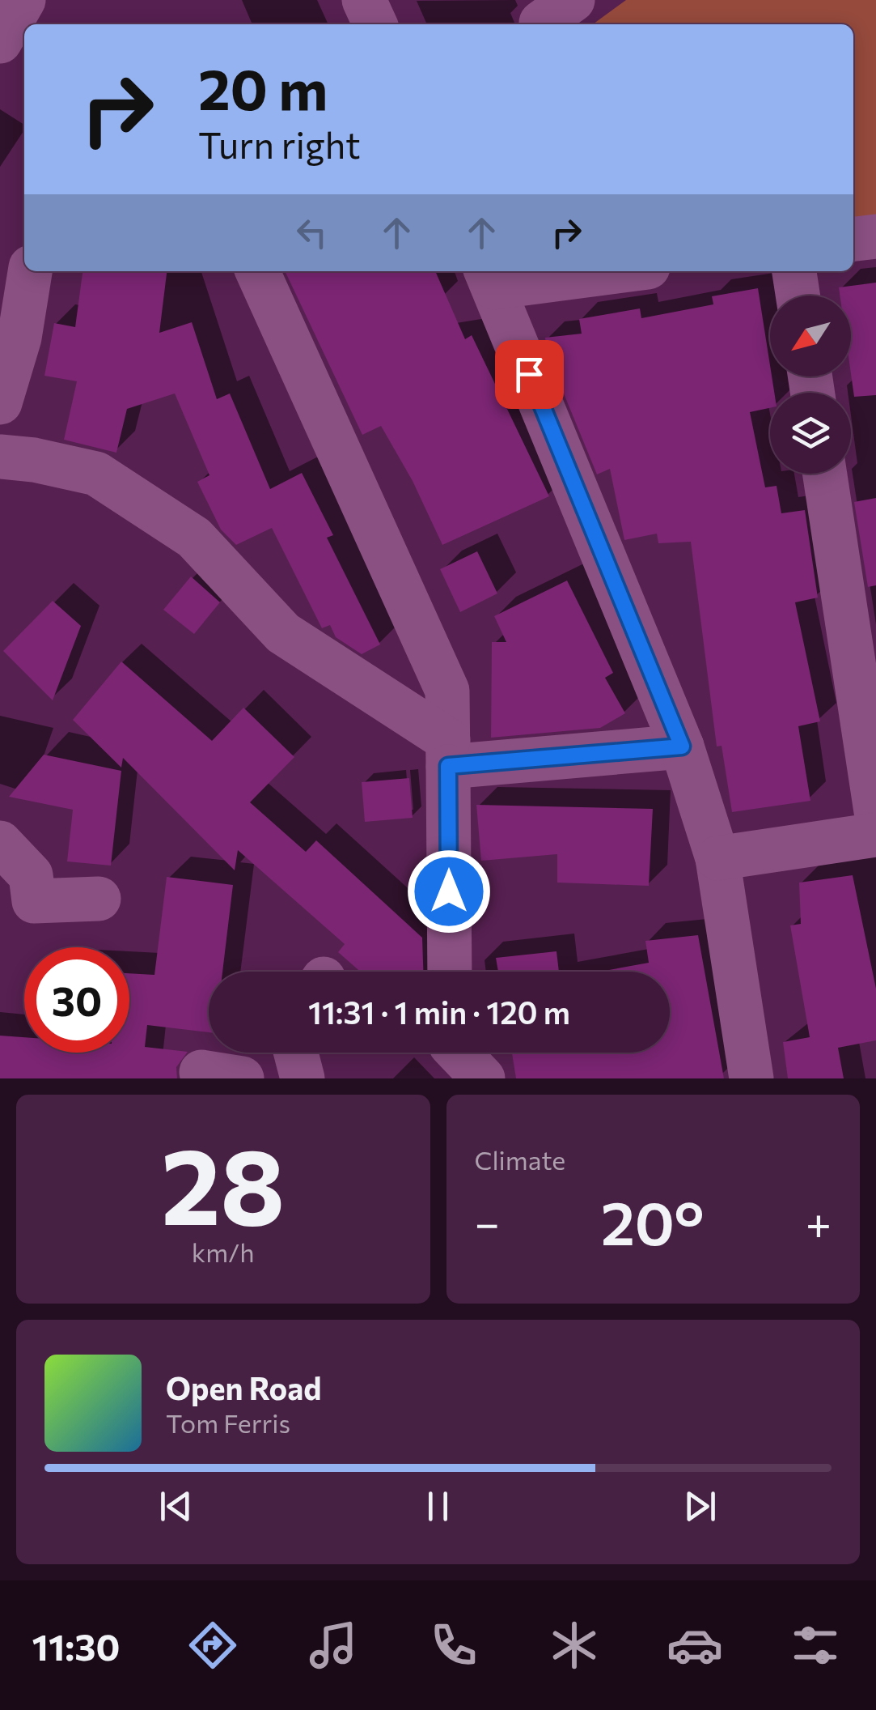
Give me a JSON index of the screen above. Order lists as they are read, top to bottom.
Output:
{
  "north": "bottom left",
  "page": {
    "turn": ["20 m", "Turn right"],
    "limit": "30",
    "trip": "11:31 · 1 min · 120 m",
    "tile": [
      ["28", "km/h"],
      "Climate"
    ],
    "heat": ["−", "20°", "+"],
    "song": ["Open Road", "Tom Ferris"],
    "tabs": "11:30"
  }
}
